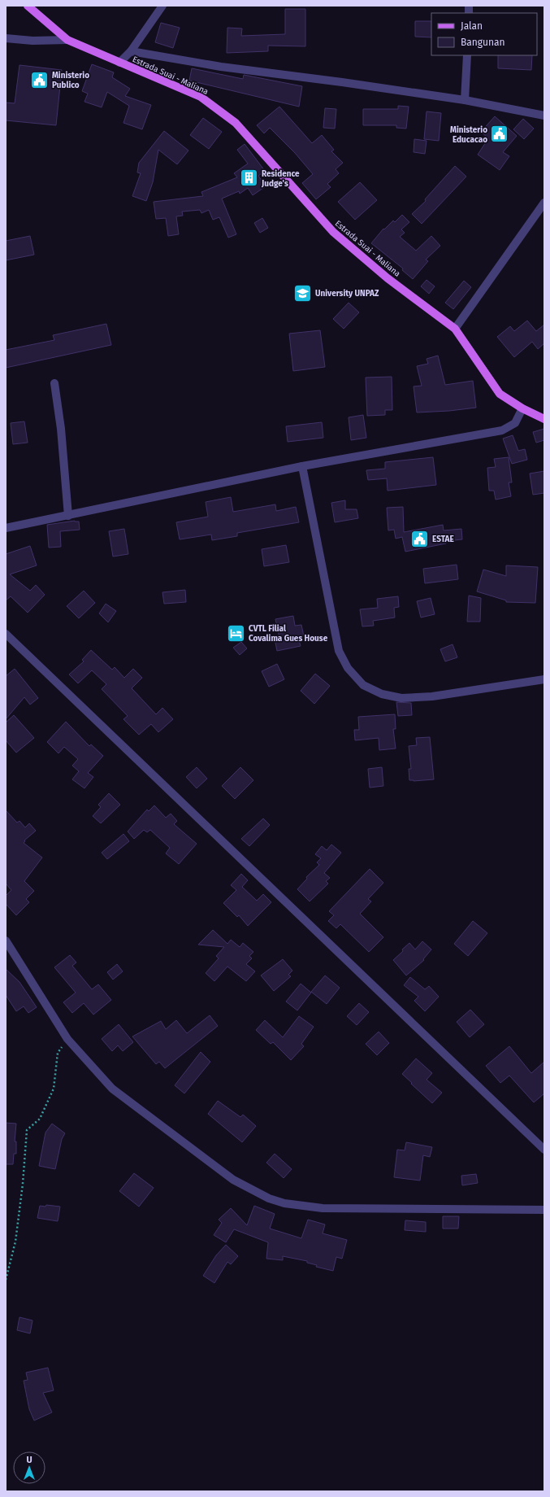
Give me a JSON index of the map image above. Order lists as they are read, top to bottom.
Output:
{
  "streets": {
    "main road": ["Estrada Suai - Maliana"]
  },
  "places": {
    "public building": ["Ministerio Publico", "Ministerio Educacao", "ESTAE"],
    "building": ["Residence Judge's"],
    "school or university": ["University UNPAZ"],
    "hotel": ["CVTL Filial Covalima Gues House"]
  },
  "legend": ["Jalan", "Bangunan"],
  "north": "top"
}
